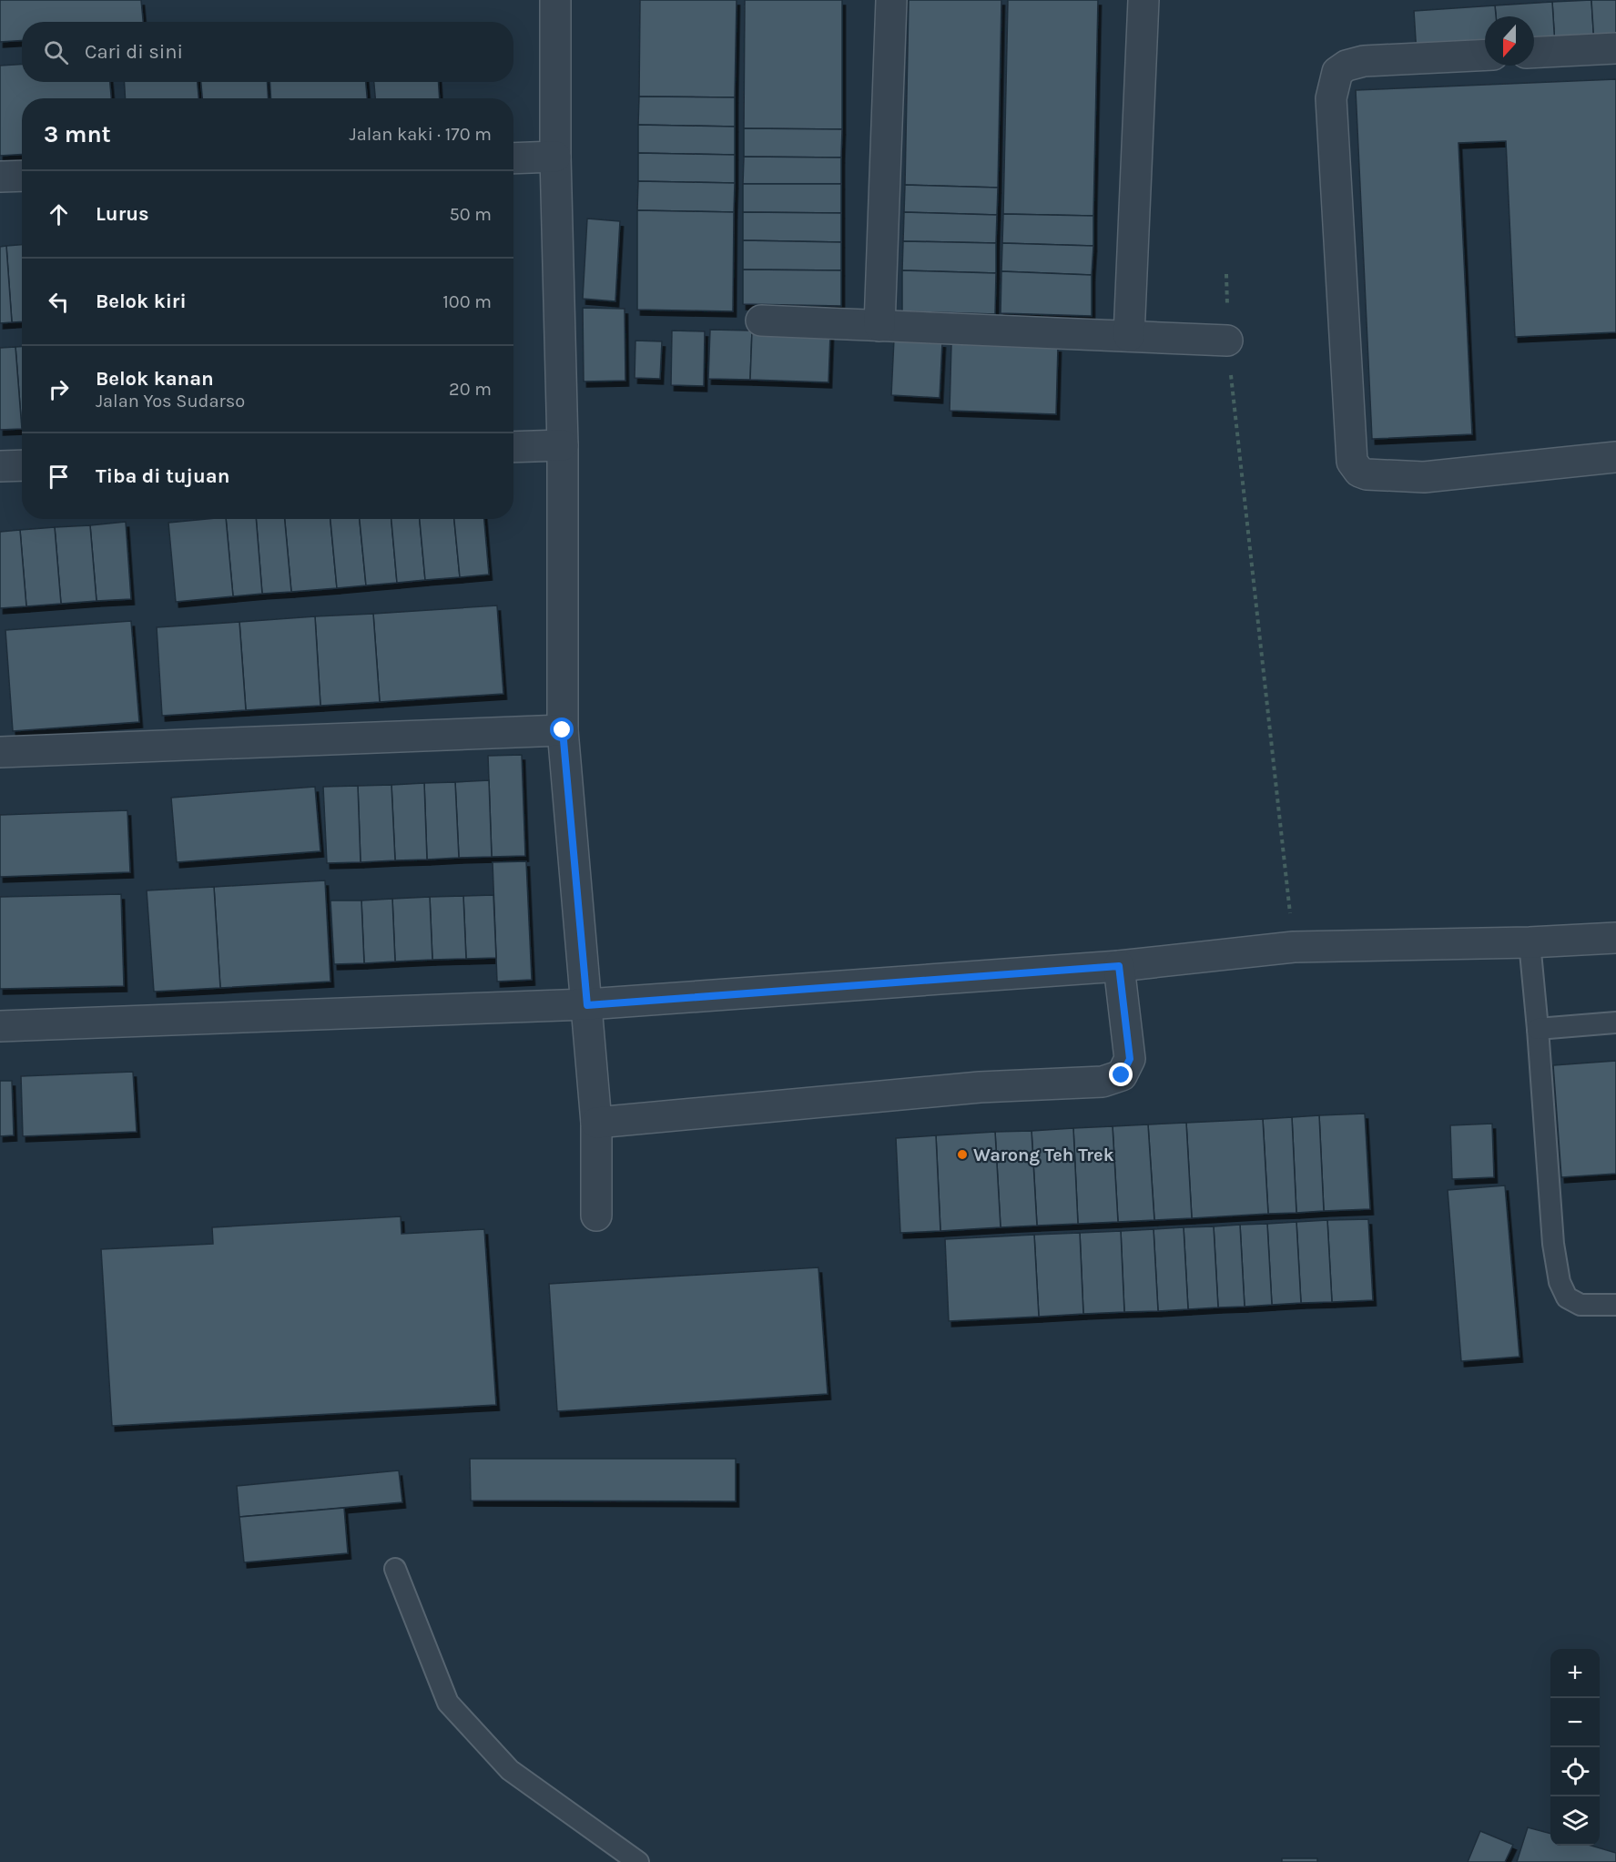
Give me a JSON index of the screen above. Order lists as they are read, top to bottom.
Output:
{
  "places": ["Warong Teh Trek"],
  "north": "bottom",
  "page": {
    "search": "Cari di sini",
    "heading": ["3 mnt", "Jalan kaki · 170 m"],
    "list": [
      ["Lurus", "50 m"],
      ["Belok kiri", "100 m"],
      ["Belok kanan", "Jalan Yos Sudarso", "20 m"],
      "Tiba di tujuan"
    ],
    "map_buttons": ["+", "−"]
  }
}
